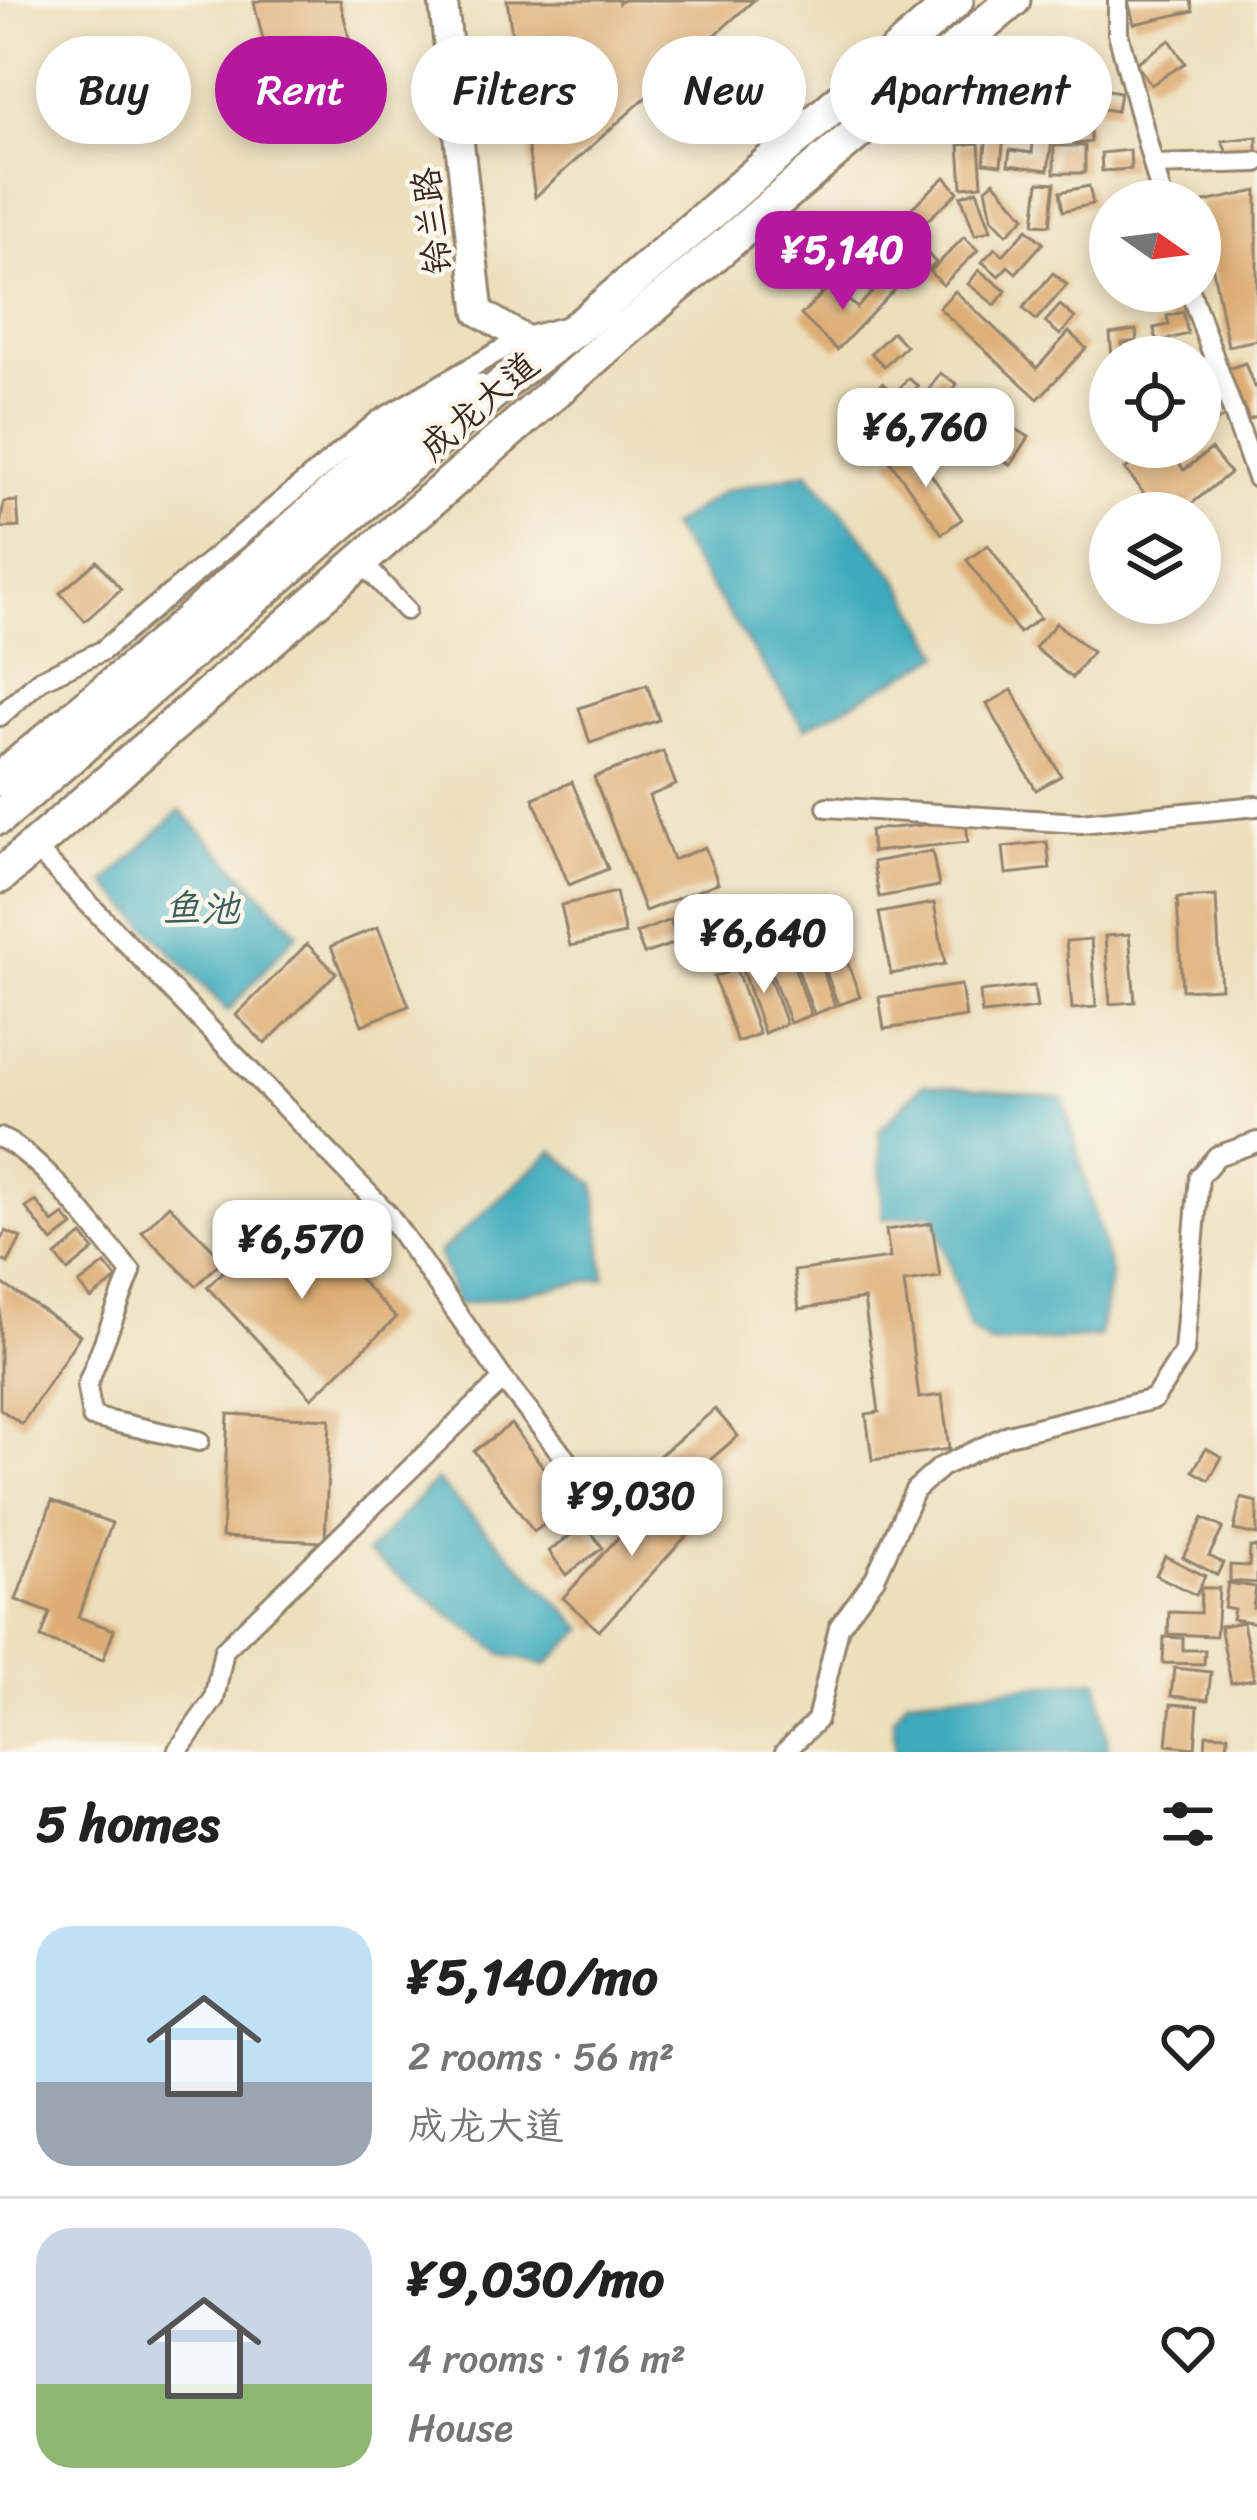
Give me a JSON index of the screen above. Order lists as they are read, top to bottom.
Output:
{
  "streets": {
    "highway": ["成龙大道"],
    "street": ["铃兰路"]
  },
  "water": ["鱼池"],
  "north": "right",
  "page": {
    "chip": [
      "Buy",
      "Rent",
      "Filters",
      "New",
      "Apartment"
    ],
    "price": [
      "¥5,140",
      "¥6,760",
      "¥6,640",
      "¥6,570",
      "¥9,030"
    ],
    "heading": "5 homes",
    "list": [
      {
        "name": "¥5,140/mo",
        "note": "2 rooms · 56 m² · 成龙大道"
      },
      {
        "name": "¥9,030/mo",
        "note": "4 rooms · 116 m² · House"
      }
    ]
  }
}
